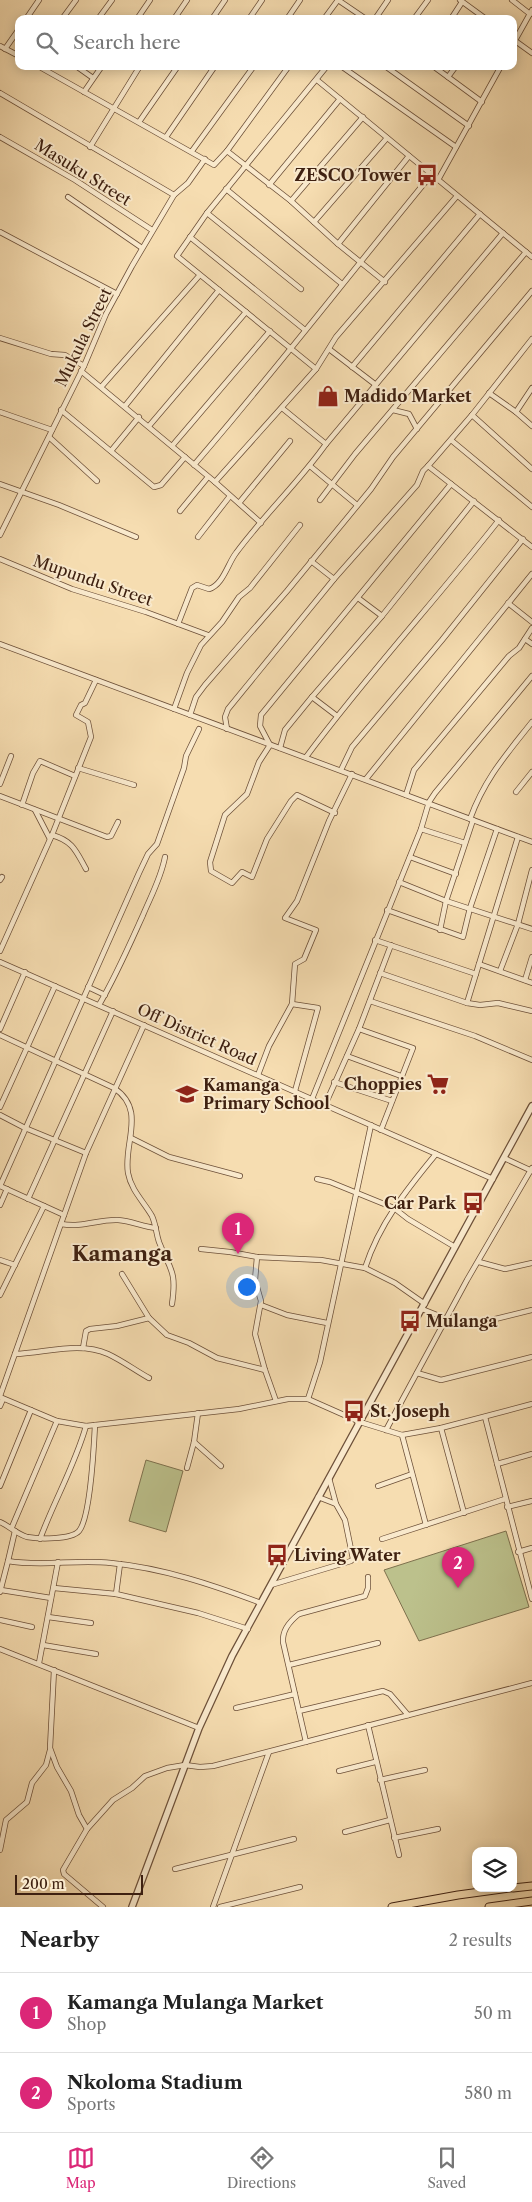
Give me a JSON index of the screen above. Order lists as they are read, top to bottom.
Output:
{
  "streets": {
    "street": [
      "Masuku Street",
      "Mukula Street",
      "Mupundu Street",
      "Off District Road"
    ]
  },
  "crossings": [
    ["Masuku Street", "Mukula Street"]
  ],
  "districts": ["Kamanga"],
  "places": {
    "bus stop": [
      "ZESCO Tower",
      "Car Park",
      "Mulanga",
      "St. Joseph",
      "Living Water"
    ],
    "shop": ["Madido Market"],
    "supermarket": ["Choppies"],
    "school or university": ["Kamanga Primary School"]
  },
  "scale_bar": "200 m",
  "page": {
    "search": "Search here",
    "pins": ["1", "2"],
    "scale": "200 m",
    "heading": ["Nearby", "2 results"],
    "list": [
      {
        "mark": "1",
        "name": "Kamanga Mulanga Market",
        "note": "Shop",
        "value": "50 m"
      },
      {
        "mark": "2",
        "name": "Nkoloma Stadium",
        "note": "Sports",
        "value": "580 m"
      }
    ],
    "nav": ["Map", "Directions", "Saved"]
  }
}
